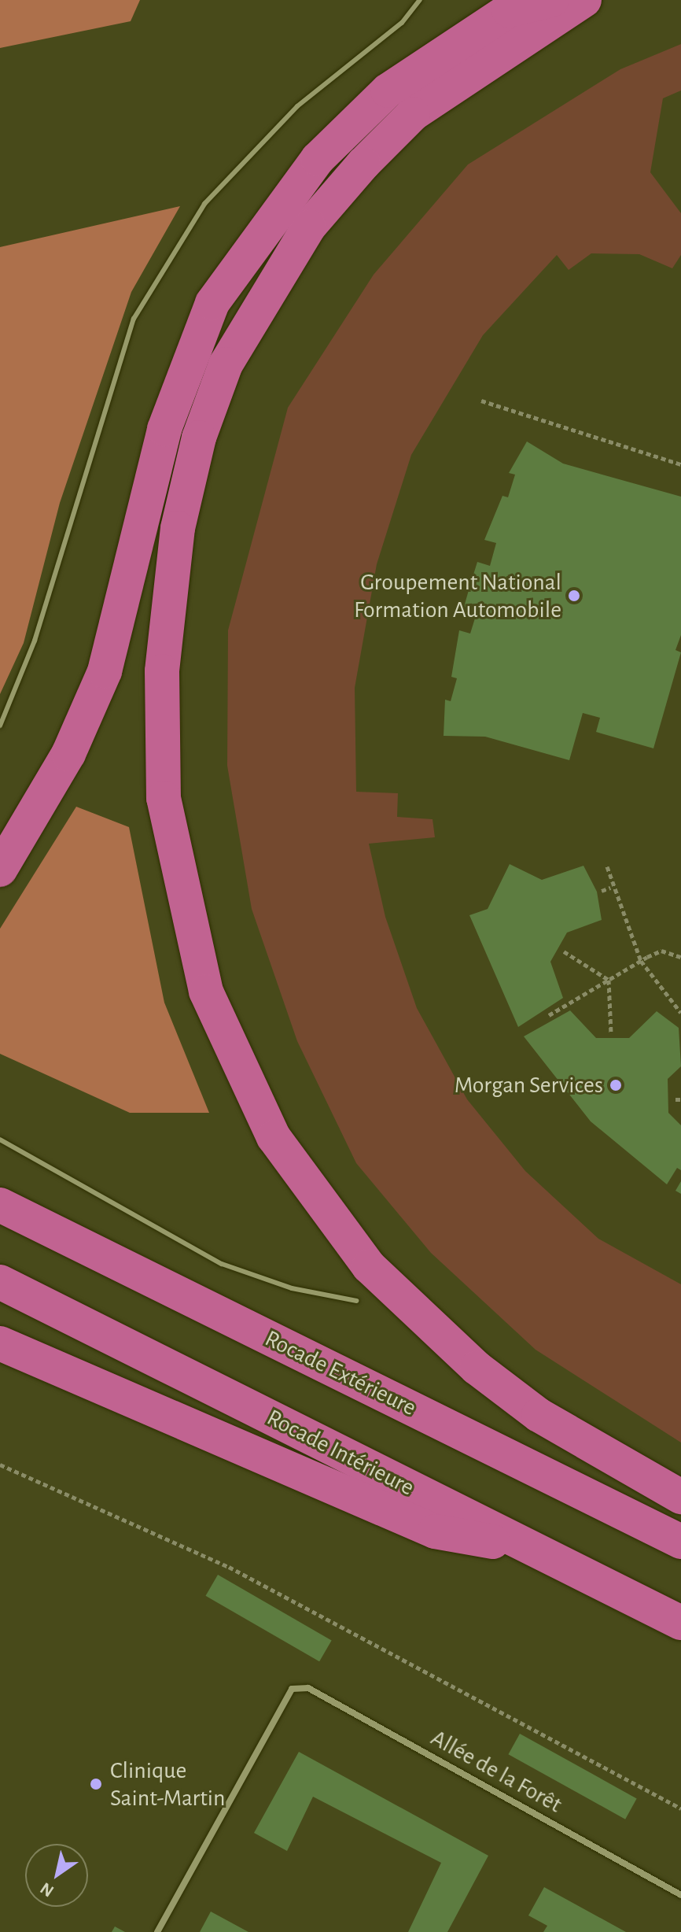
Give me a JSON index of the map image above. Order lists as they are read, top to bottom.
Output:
{
  "streets": {
    "highway": ["Rocade Extérieure", "Rocade Intérieure"],
    "street": ["Allée de la Forêt"]
  },
  "places": ["Groupement National Formation Automobile", "Morgan Services", "Clinique Saint-Martin"],
  "north": "bottom left"
}
